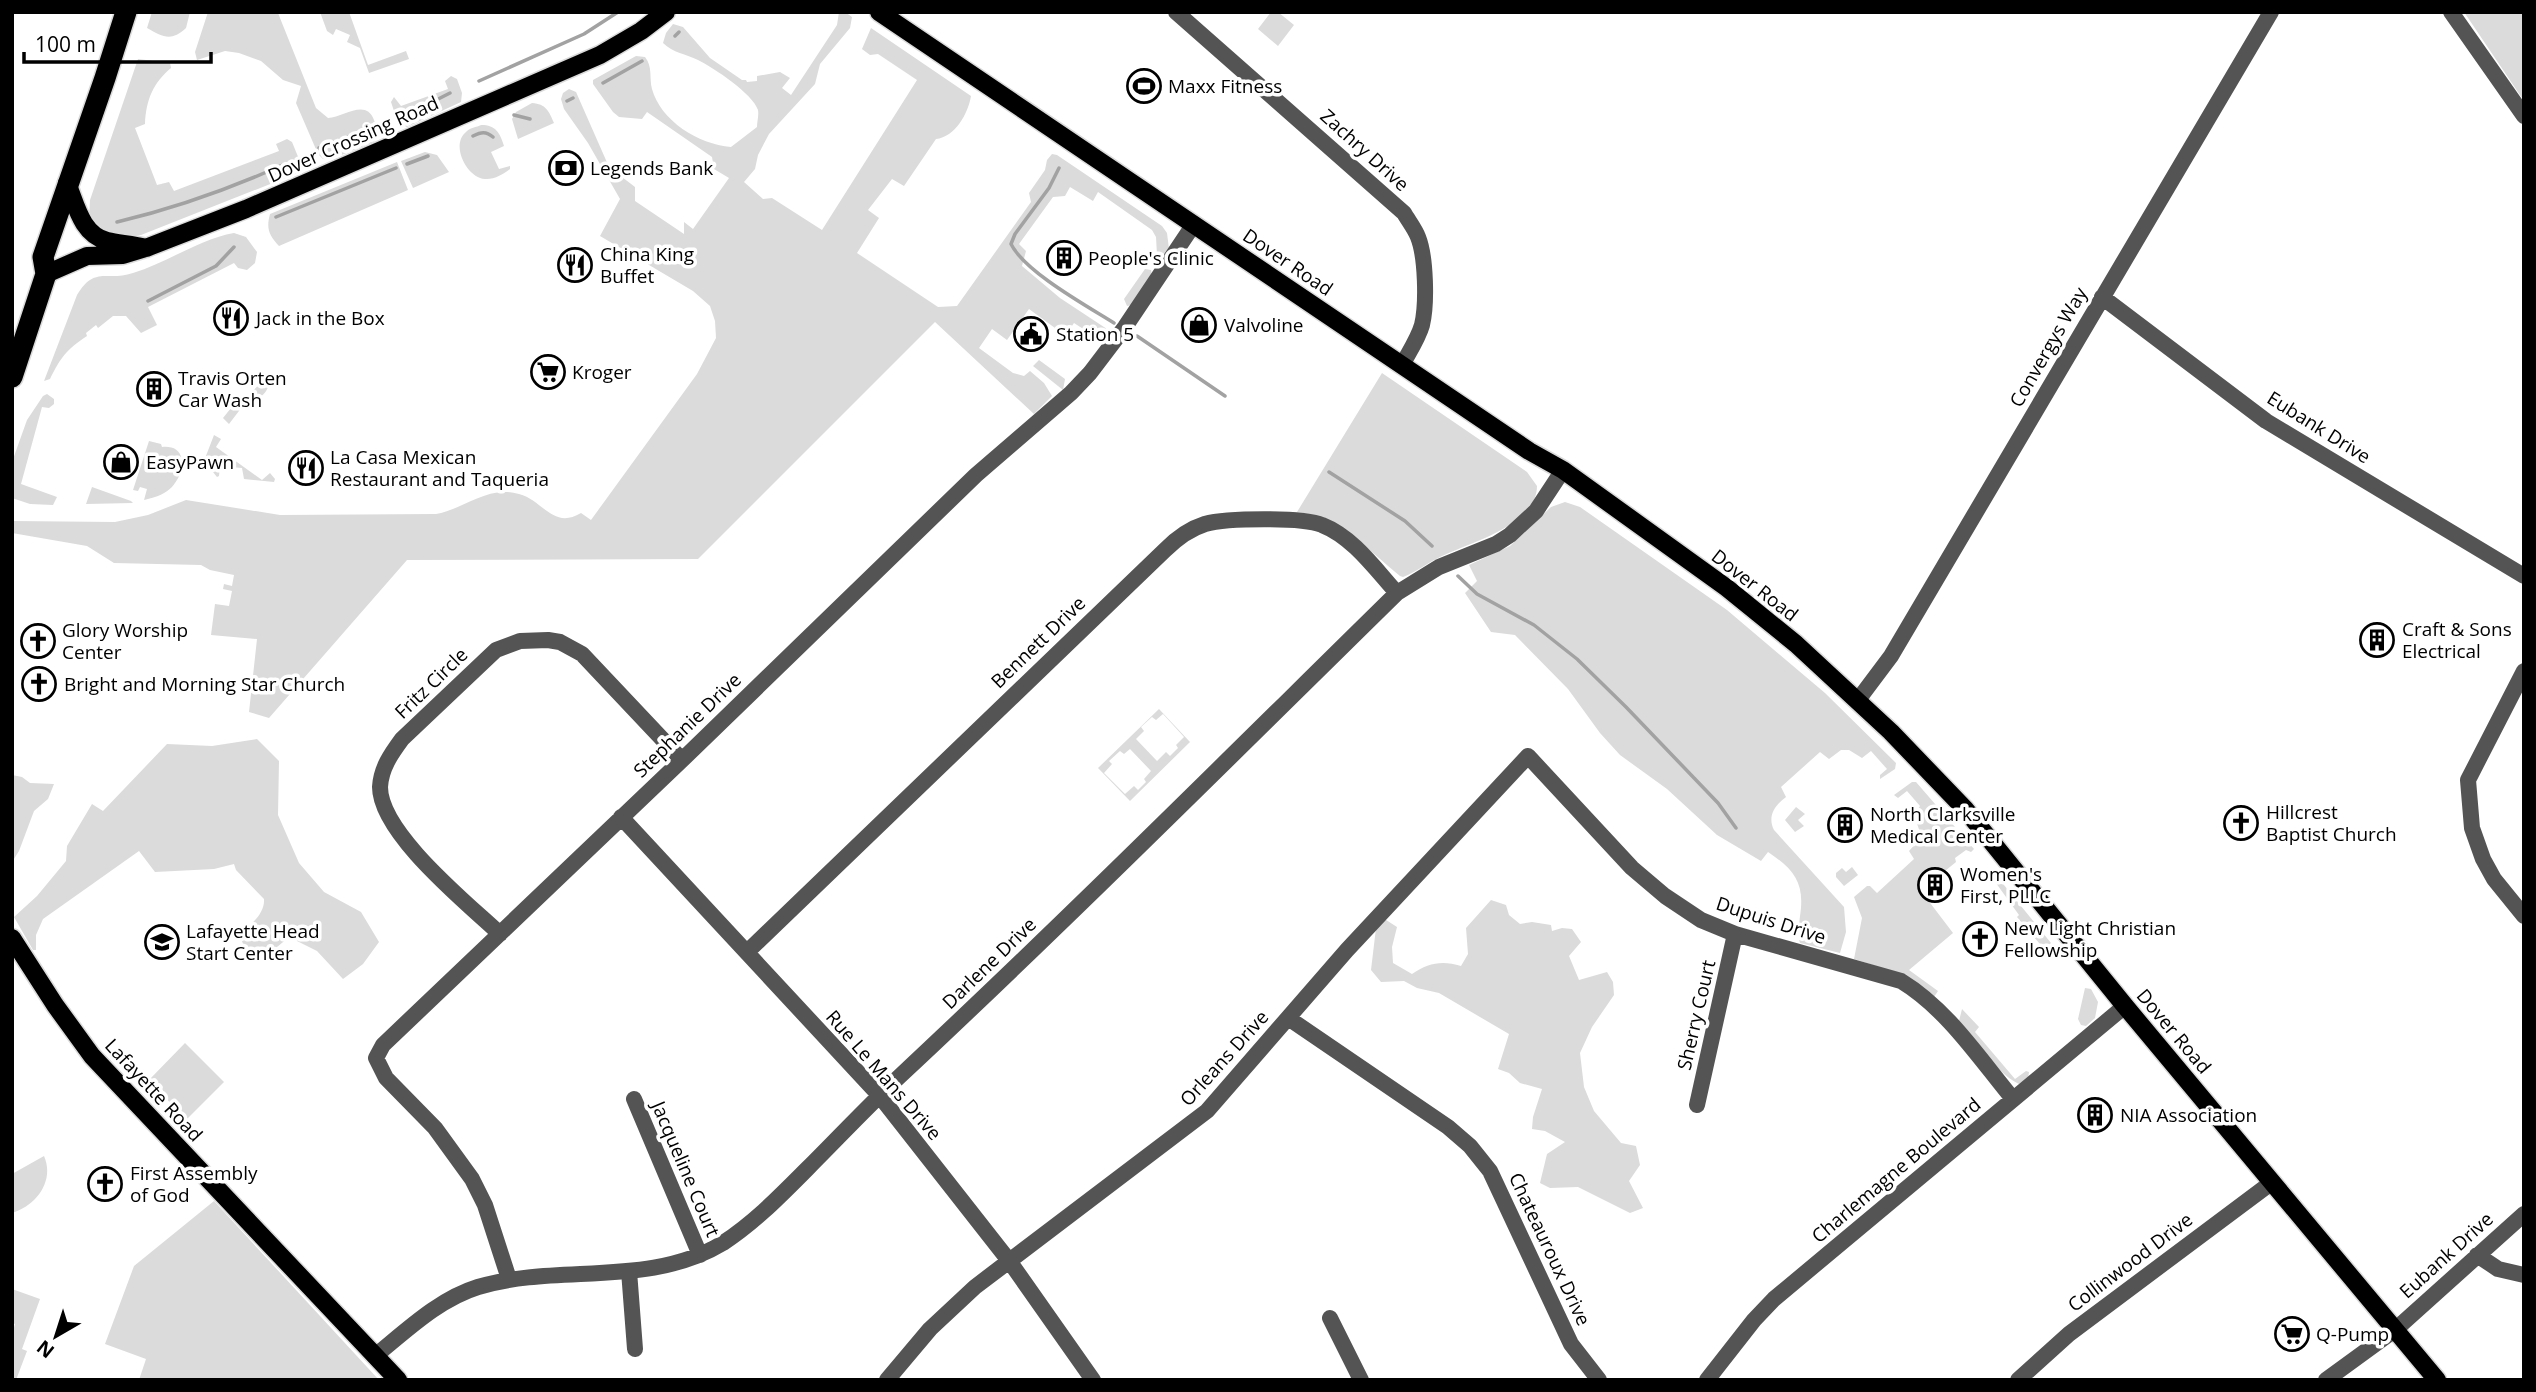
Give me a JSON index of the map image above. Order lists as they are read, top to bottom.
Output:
{
  "streets": {
    "main road": ["Dover Crossing Road", "Dover Road", "Lafayette Road"],
    "street": [
      "Zachry Drive",
      "Convergys Way",
      "Eubank Drive",
      "Bennett Drive",
      "Fritz Circle",
      "Stephanie Drive",
      "Dupuis Drive",
      "Darlene Drive",
      "Sherry Court",
      "Orleans Drive",
      "Rue Le Mans Drive",
      "Jacqueline Court",
      "Charlemagne Boulevard",
      "Chateauroux Drive",
      "Collinwood Drive"
    ]
  },
  "crossings": [
    ["Zachry Drive", "Dover Road"],
    ["Dover Road", "Convergys Way"],
    ["Dover Road", "Eubank Drive"],
    ["Dover Road", "Stephanie Drive"],
    ["Dover Road", "Darlene Drive"],
    ["Dover Road", "Charlemagne Boulevard"],
    ["Dover Road", "Collinwood Drive"],
    ["Convergys Way", "Eubank Drive"],
    ["Bennett Drive", "Darlene Drive"],
    ["Bennett Drive", "Rue Le Mans Drive"],
    ["Fritz Circle", "Stephanie Drive"],
    ["Stephanie Drive", "Darlene Drive"],
    ["Stephanie Drive", "Rue Le Mans Drive"],
    ["Dupuis Drive", "Sherry Court"],
    ["Dupuis Drive", "Orleans Drive"],
    ["Dupuis Drive", "Charlemagne Boulevard"],
    ["Darlene Drive", "Rue Le Mans Drive"],
    ["Darlene Drive", "Lafayette Road"],
    ["Darlene Drive", "Jacqueline Court"],
    ["Orleans Drive", "Rue Le Mans Drive"],
    ["Orleans Drive", "Chateauroux Drive"]
  ],
  "places": {
    "sports": ["Maxx Fitness"],
    "bank": ["Legends Bank"],
    "building": [
      "People's Clinic",
      "Travis Orten Car Wash",
      "Craft & Sons Electrical",
      "North Clarksville Medical Center",
      "Women's First, PLLC",
      "NIA Association"
    ],
    "restaurant": ["China King Buffet", "Jack in the Box", "La Casa Mexican Restaurant and Taqueria"],
    "shop": ["Valvoline", "EasyPawn"],
    "public building": ["Station 5"],
    "supermarket": ["Kroger", "Q-Pump"],
    "church": [
      "Glory Worship Center",
      "Bright and Morning Star Church",
      "Hillcrest Baptist Church",
      "New Light Christian Fellowship",
      "First Assembly of God"
    ],
    "school or university": ["Lafayette Head Start Center"]
  },
  "scale_bar": "100 m",
  "north": "bottom left"
}
